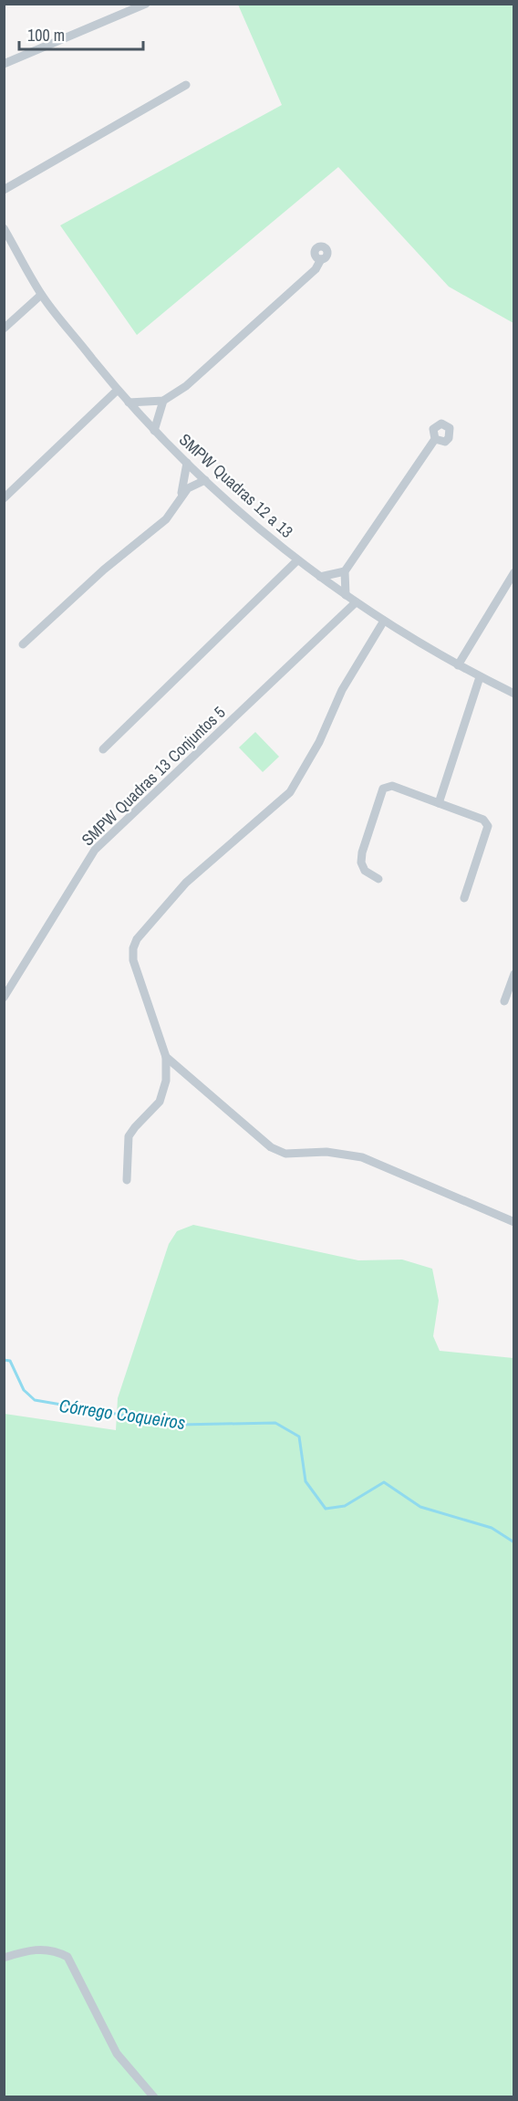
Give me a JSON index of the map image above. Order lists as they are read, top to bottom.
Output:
{
  "streets": {
    "street": ["SMPW Quadras 12 a 13", "SMPW Quadras 13 Conjuntos 5"]
  },
  "crossings": [
    ["SMPW Quadras 12 a 13", "SMPW Quadras 13 Conjuntos 5"]
  ],
  "water": ["Córrego Coqueiros"],
  "scale_bar": "100 m"
}
